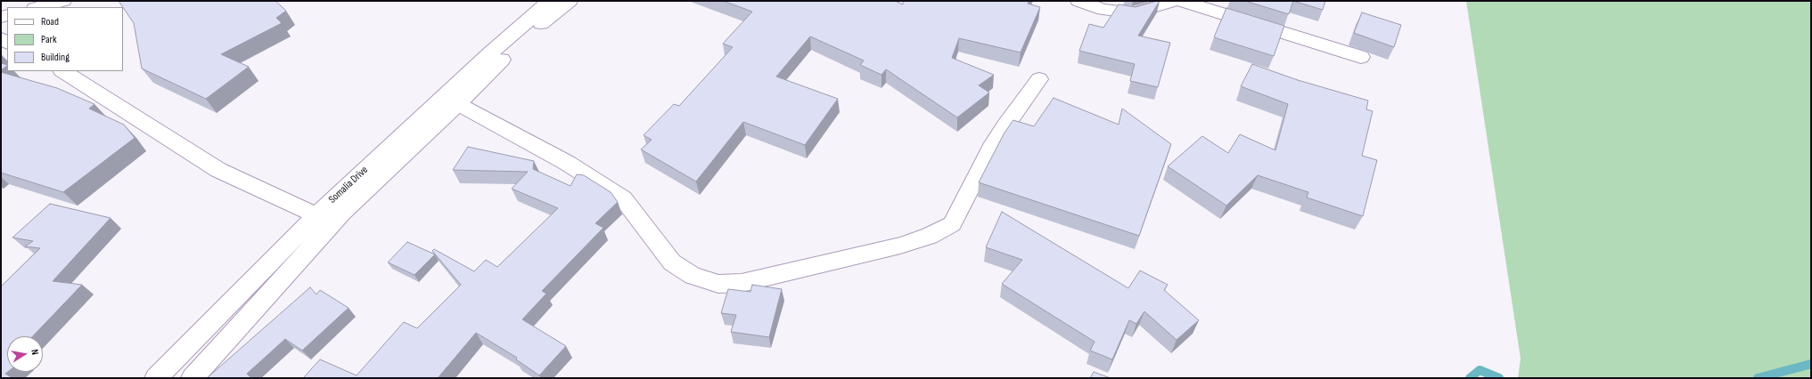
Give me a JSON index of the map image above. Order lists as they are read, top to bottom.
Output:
{
  "streets": {
    "street": ["Somalia Drive"]
  },
  "legend": ["Road", "Park", "Building"],
  "north": "right"
}
